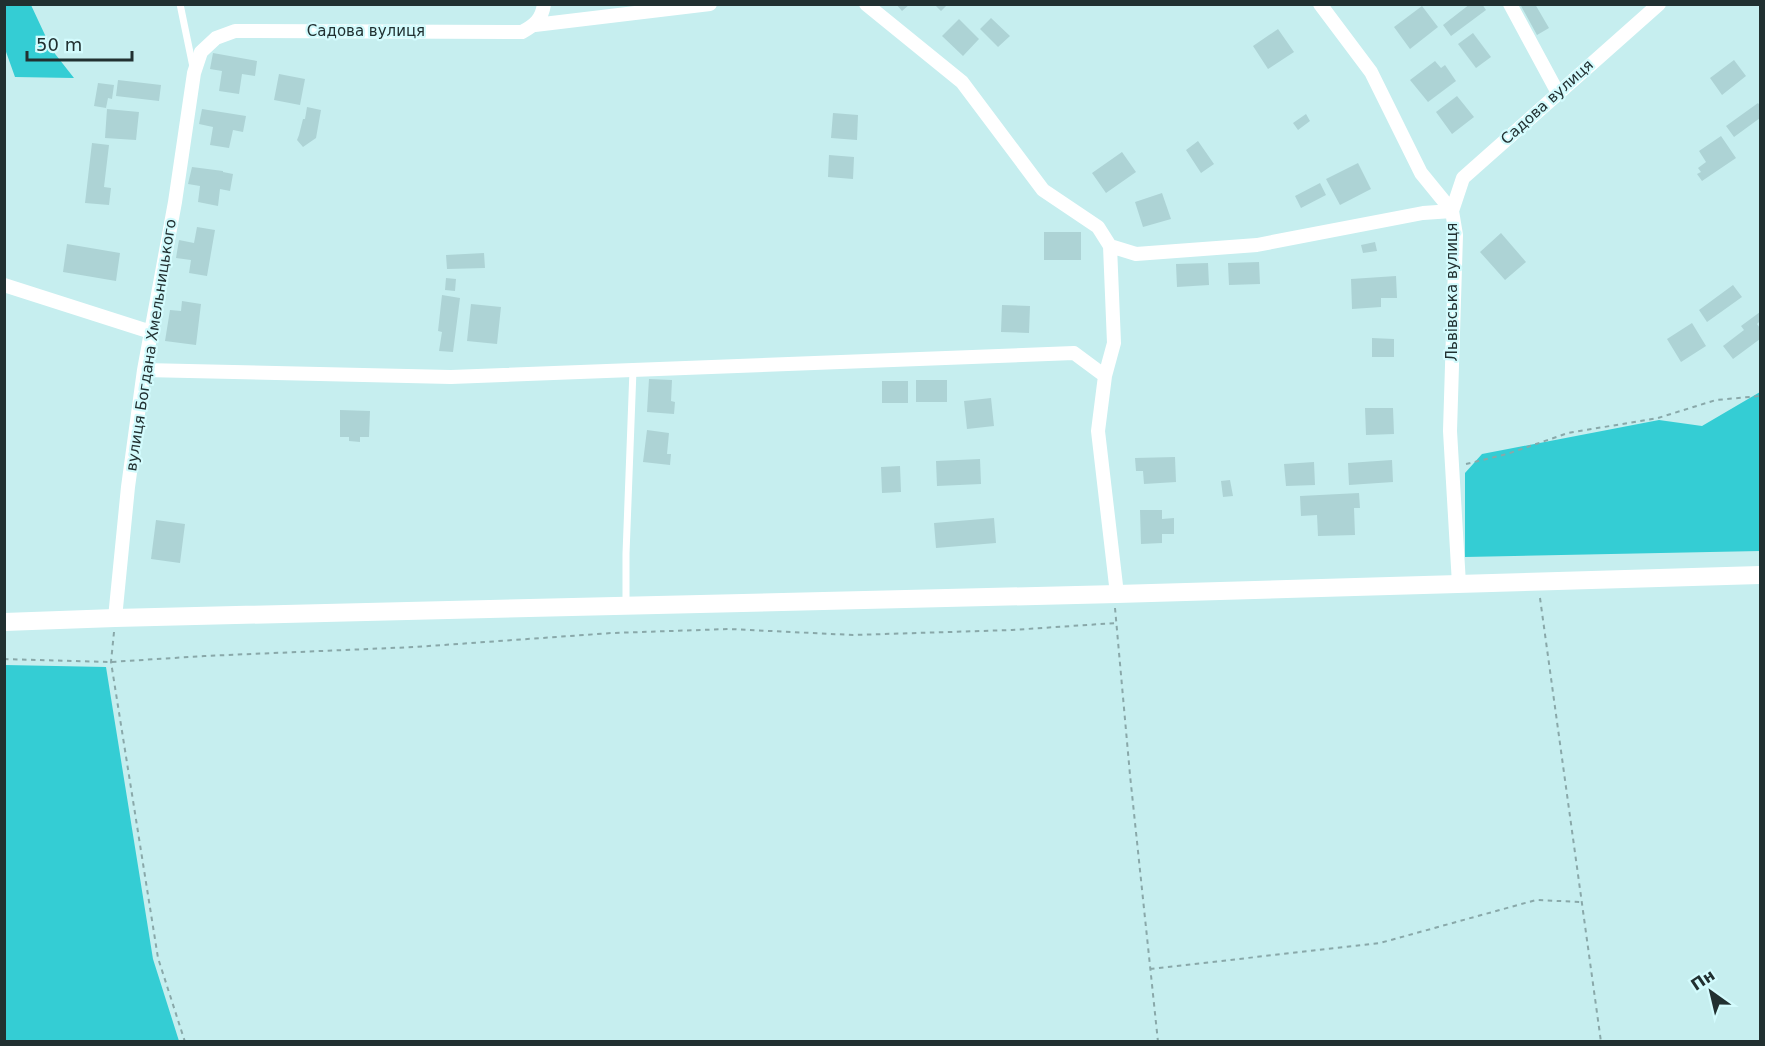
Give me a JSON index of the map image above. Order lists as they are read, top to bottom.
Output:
{
  "streets": {
    "street": ["Садова вулиця", "Львівська вулиця", "вулиця Богдана Хмельницького"]
  },
  "crossings": [
    ["Садова вулиця", "Львівська вулиця"],
    ["Садова вулиця", "вулиця Богдана Хмельницького"]
  ],
  "scale_bar": "50 m",
  "north": "top left"
}
